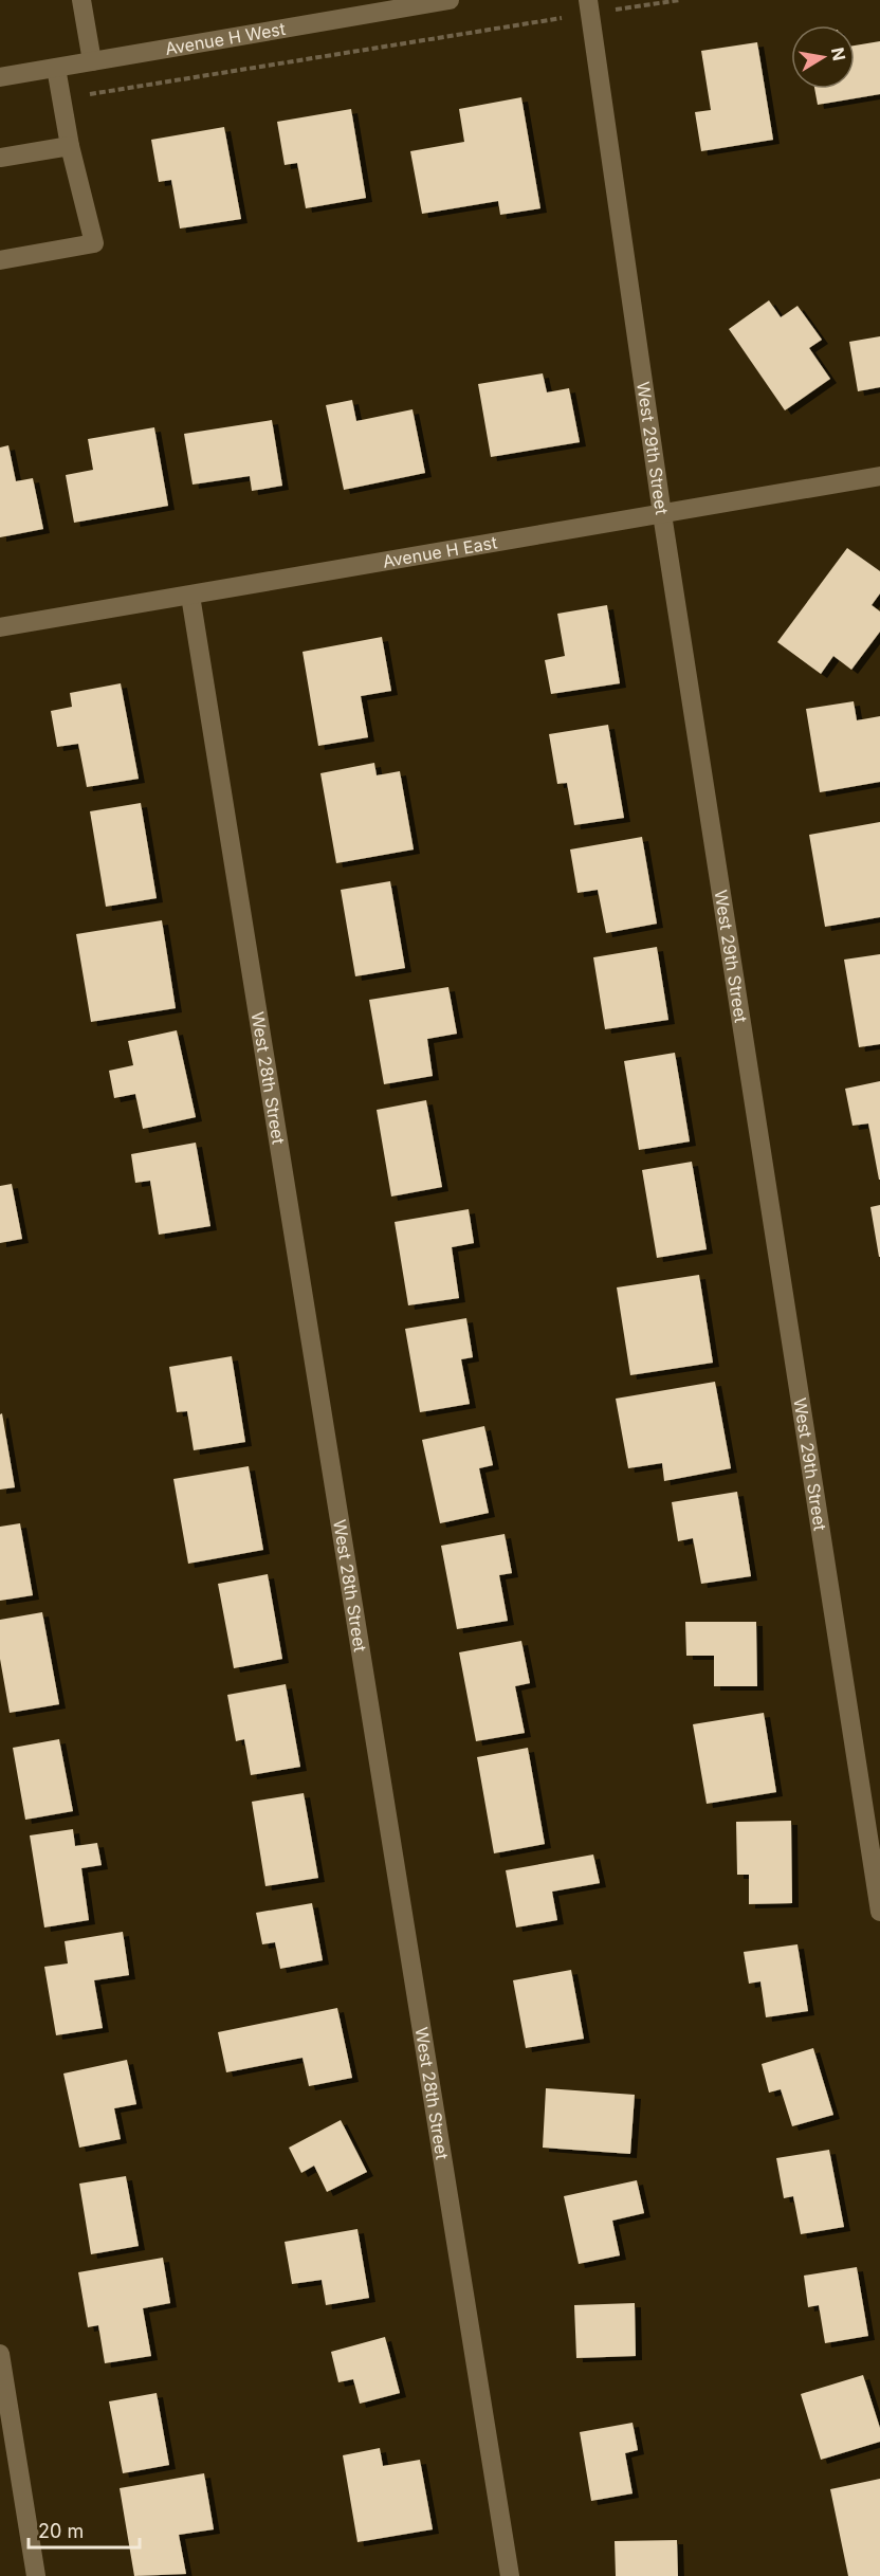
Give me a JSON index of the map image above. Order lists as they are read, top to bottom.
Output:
{
  "streets": {
    "street": [
      "Avenue H West",
      "West 29th Street",
      "Avenue H East",
      "West 28th Street"
    ]
  },
  "crossings": [
    ["West 29th Street", "Avenue H East"],
    ["Avenue H East", "West 28th Street"]
  ],
  "scale_bar": "20 m",
  "north": "right"
}
